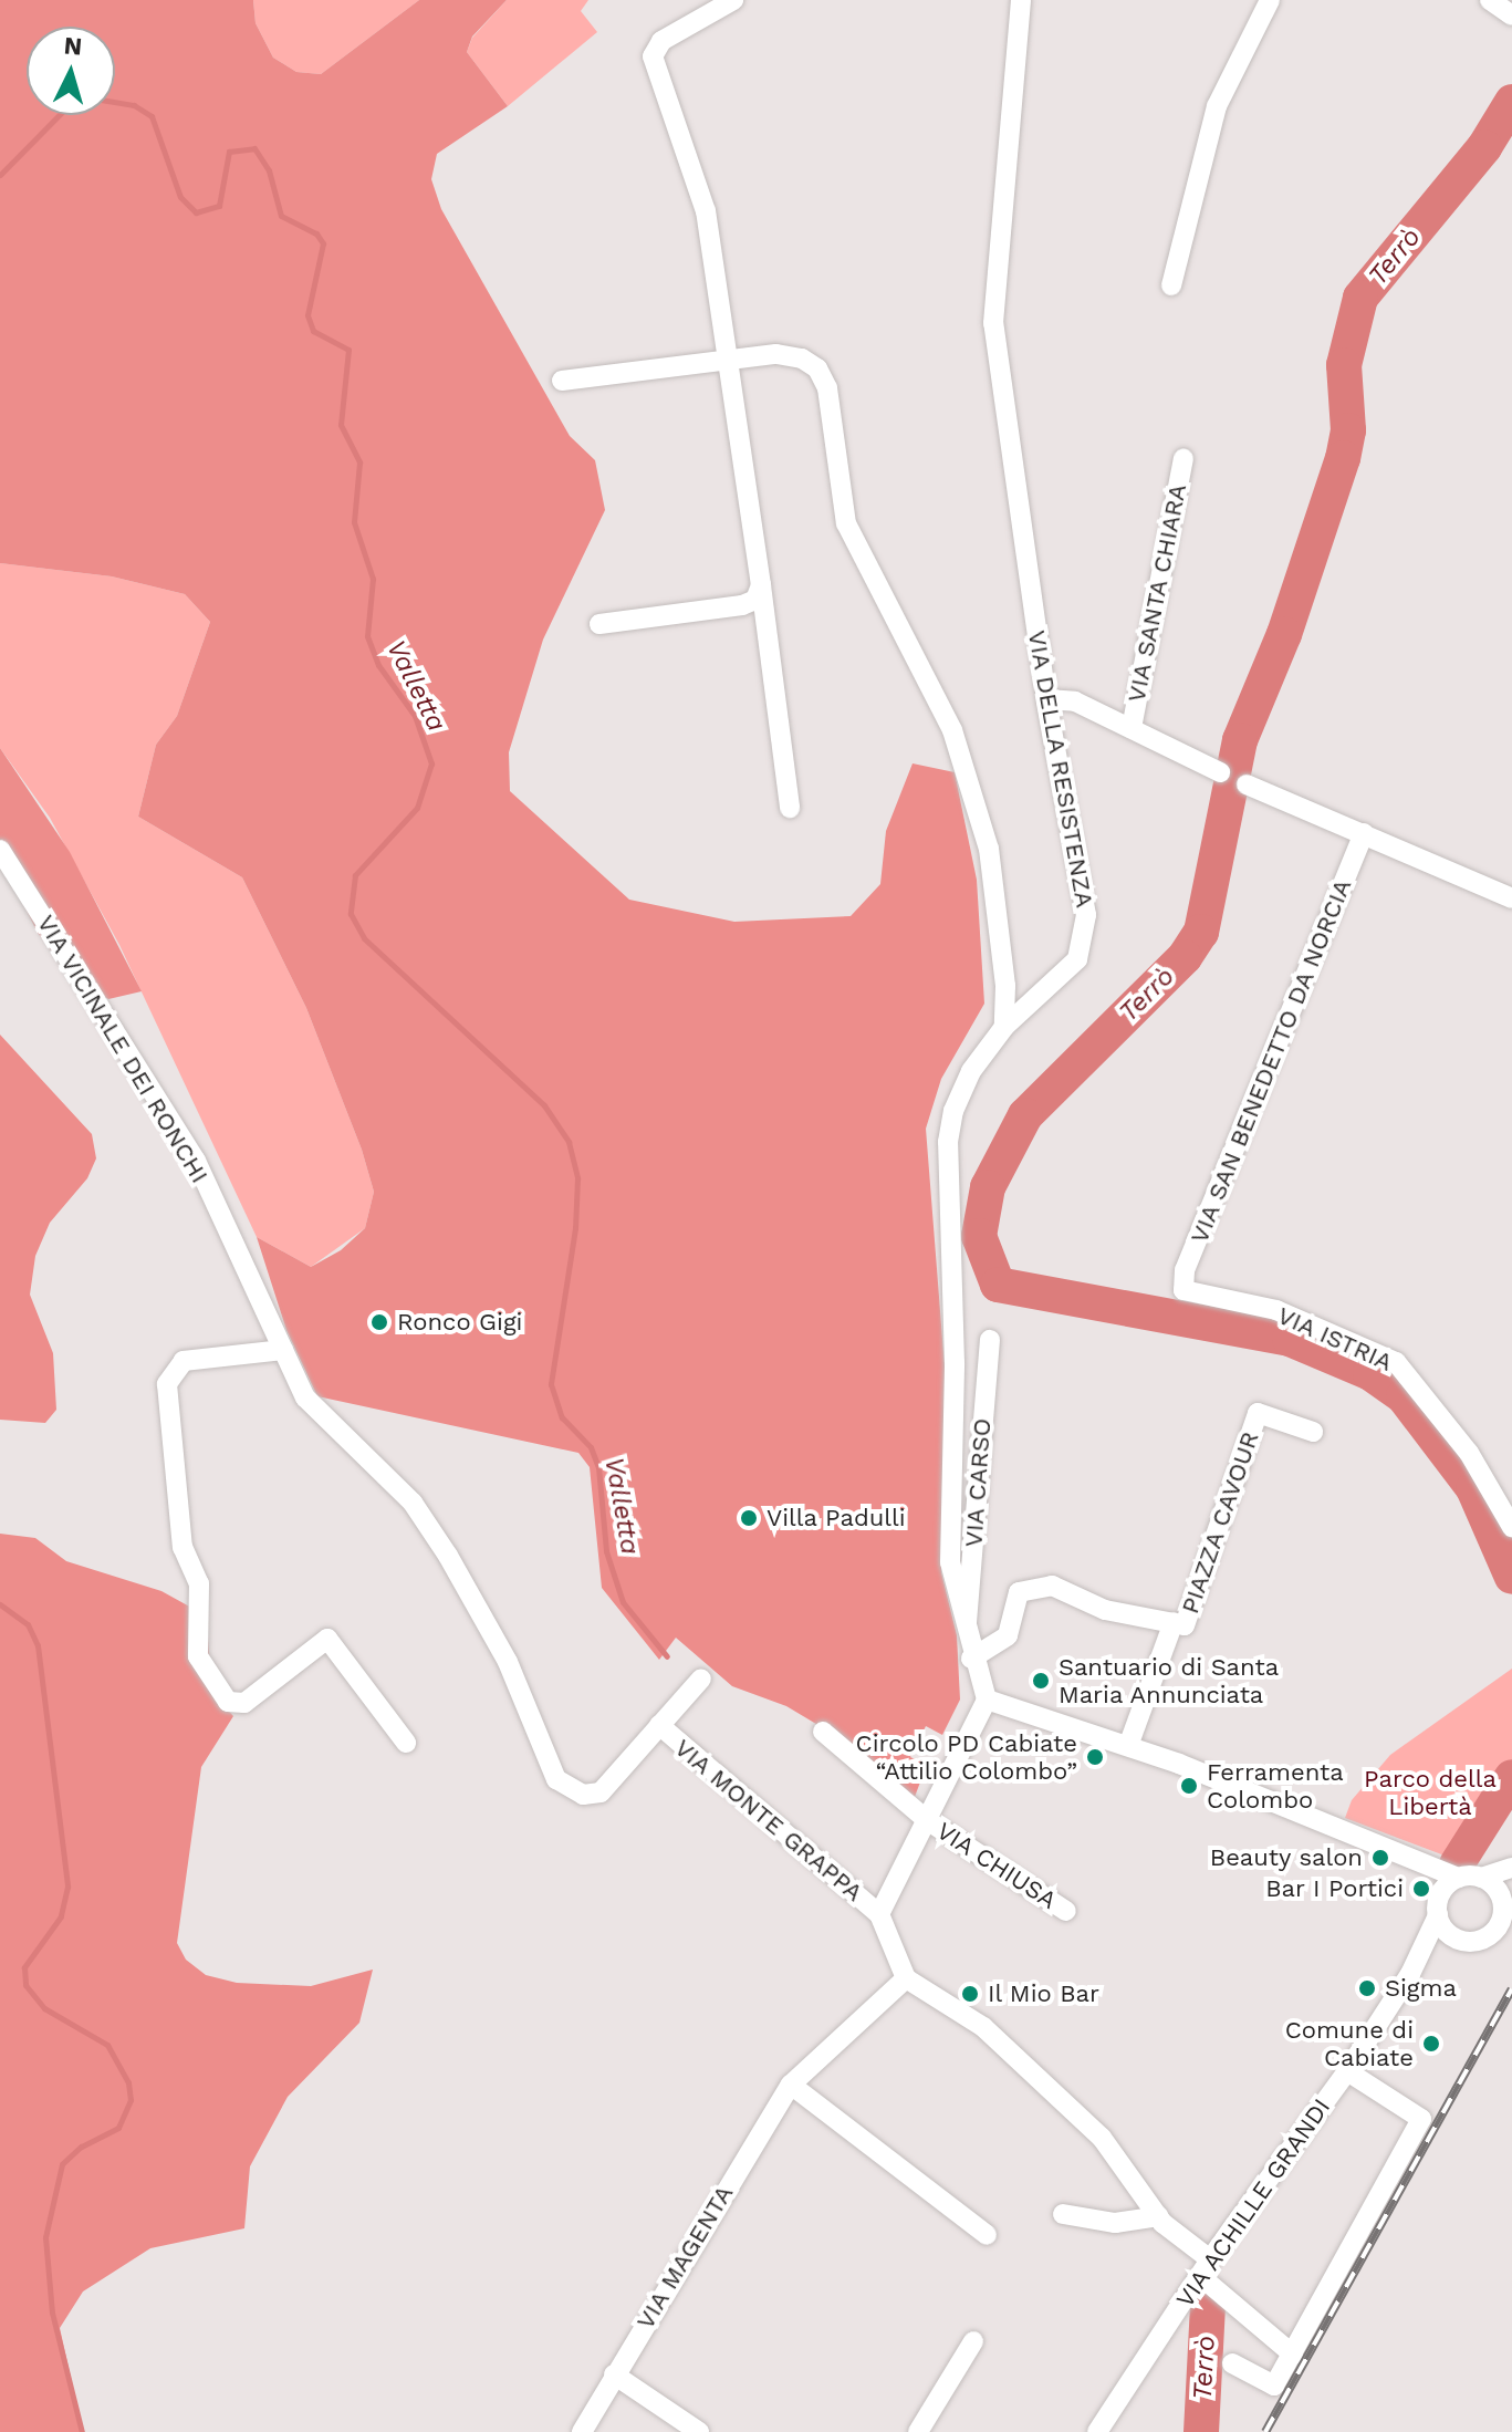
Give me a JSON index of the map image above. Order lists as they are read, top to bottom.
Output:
{
  "streets": {
    "street": [
      "VIA SANTA CHIARA",
      "VIA DELLA RESISTENZA",
      "VIA VICINALE DEI RONCHI",
      "VIA SAN BENEDETTO DA NORCIA",
      "VIA ISTRIA",
      "VIA CARSO",
      "PIAZZA CAVOUR",
      "VIA MONTE GRAPPA",
      "VIA CHIUSA",
      "VIA ACHILLE GRANDI",
      "VIA MAGENTA"
    ]
  },
  "crossings": [
    ["VIA DELLA RESISTENZA", "VIA CARSO"],
    ["VIA VICINALE DEI RONCHI", "VIA MONTE GRAPPA"],
    ["VIA SAN BENEDETTO DA NORCIA", "VIA ISTRIA"]
  ],
  "water": ["Terrò", "Valletta"],
  "parks": ["Parco della Libertà"],
  "places": [
    "Ronco Gigi",
    "Villa Padulli",
    "Santuario di Santa Maria Annunciata",
    "Circolo PD Cabiate “Attilio Colombo”",
    "Ferramenta Colombo",
    "Beauty salon",
    "Bar I Portici",
    "Sigma",
    "Il Mio Bar",
    "Comune di Cabiate"
  ],
  "north": "top"
}
